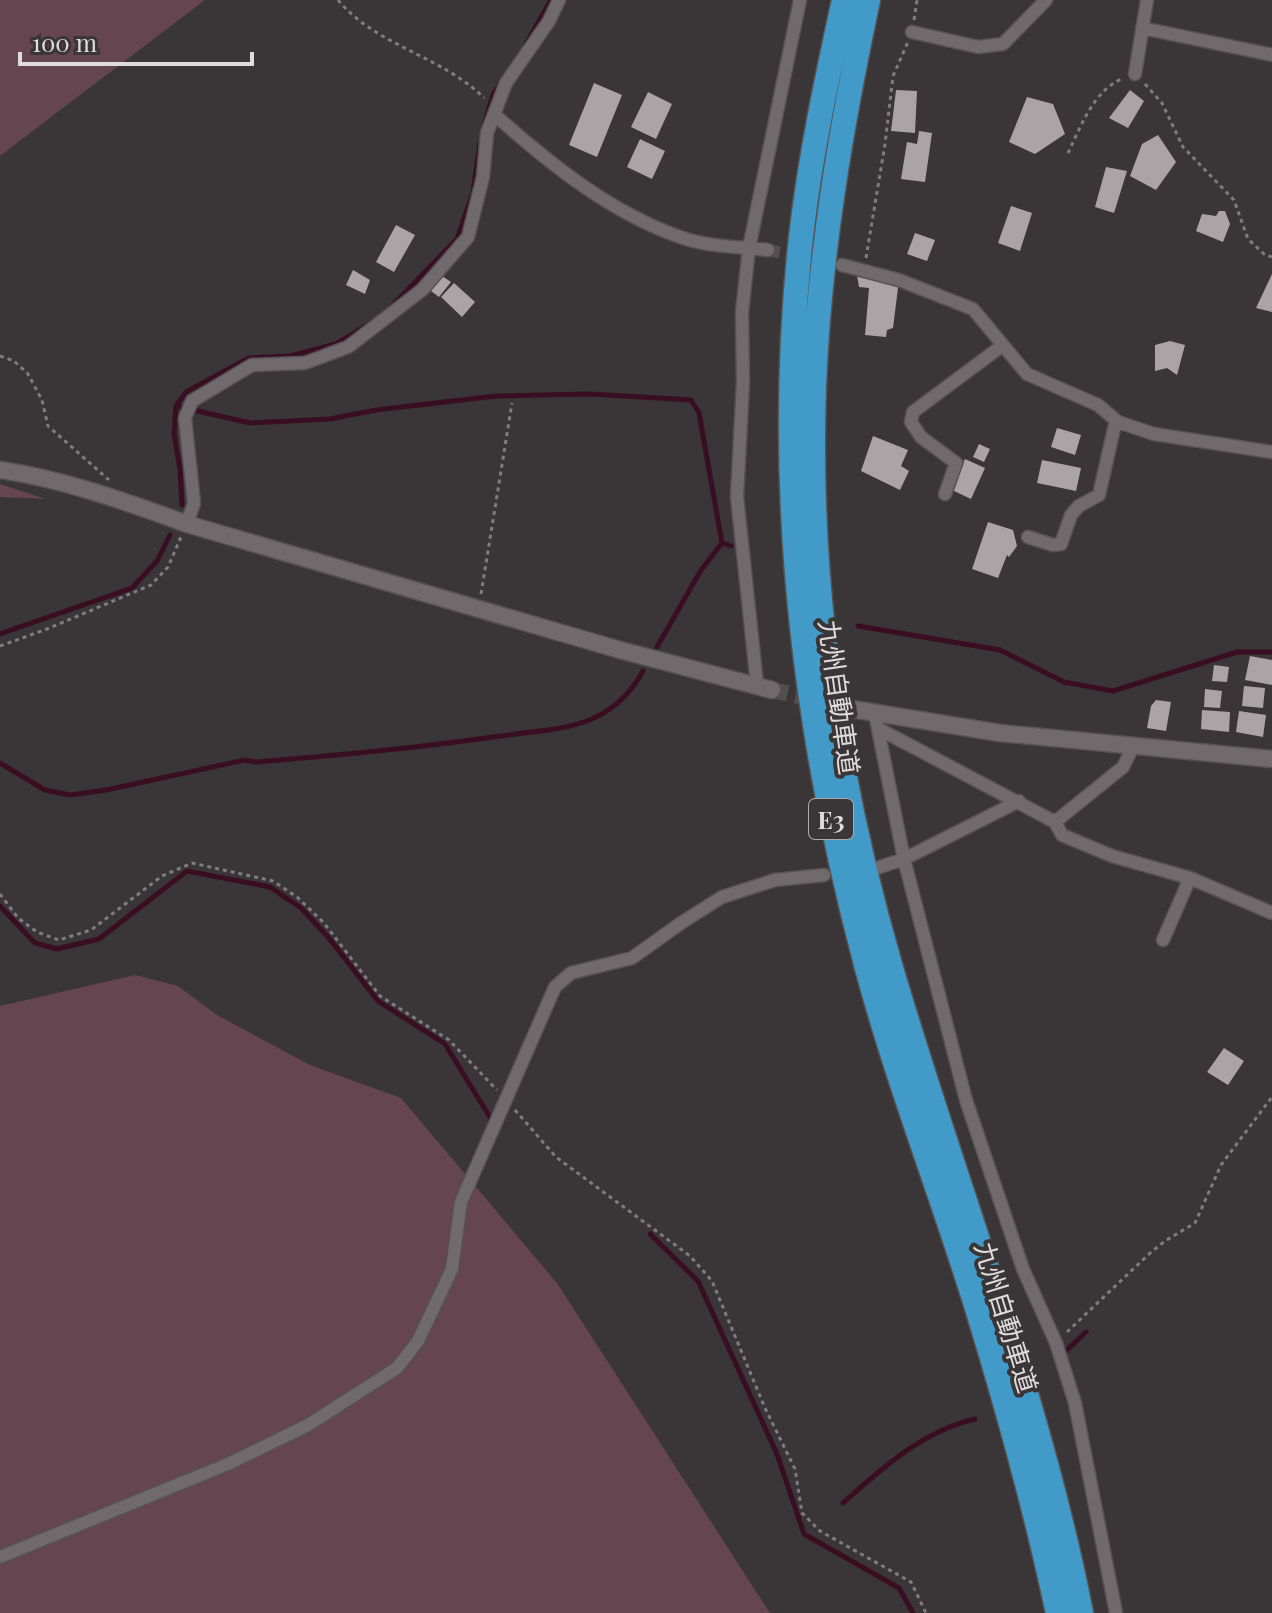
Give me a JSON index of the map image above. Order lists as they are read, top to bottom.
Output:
{
  "streets": {
    "highway": ["九州自動車道", "E3"]
  },
  "scale_bar": "100 m"
}
